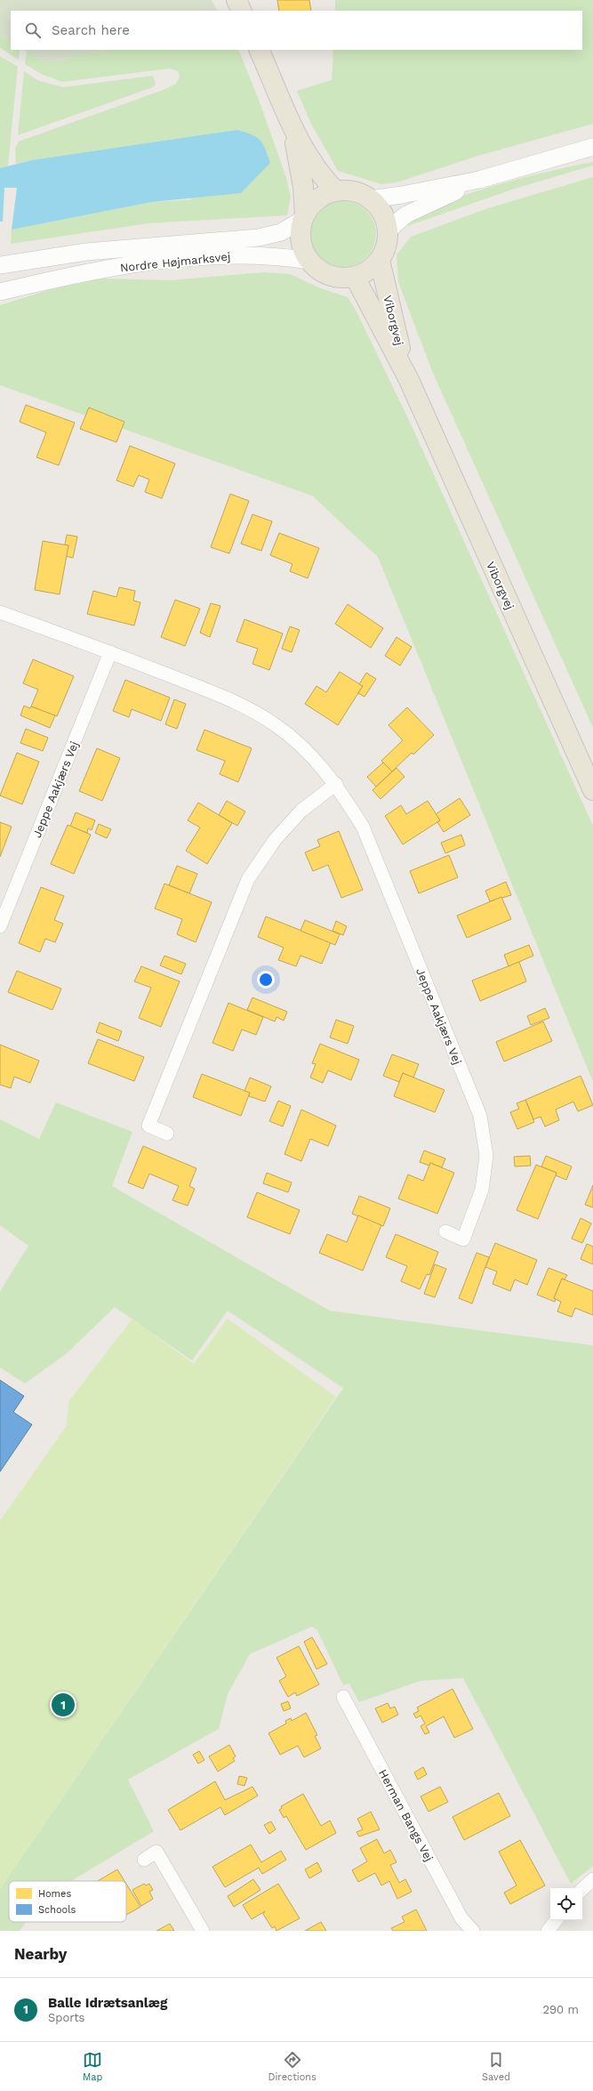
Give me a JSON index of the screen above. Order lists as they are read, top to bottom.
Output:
{
  "streets": {
    "main road": ["Viborgvej"],
    "street": ["Nordre Højmarksvej", "Jeppe Aakjærs Vej", "Herman Bangs Vej"]
  },
  "crossings": [
    ["Nordre Højmarksvej", "Viborgvej"]
  ],
  "legend": ["Homes", "Schools"],
  "page": {
    "search": "Search here",
    "pins": "1",
    "heading": "Nearby",
    "list": [
      {
        "mark": "1",
        "name": "Balle Idrætsanlæg",
        "note": "Sports",
        "value": "290 m"
      }
    ],
    "nav": ["Map", "Directions", "Saved"]
  }
}
